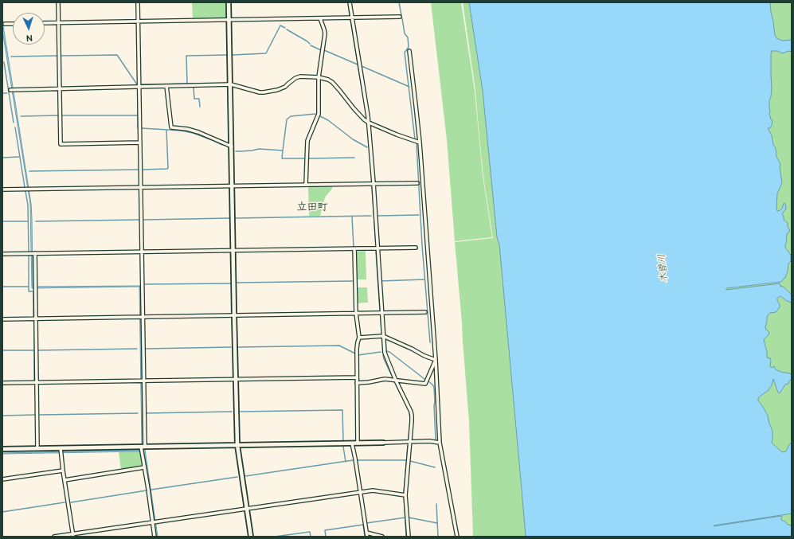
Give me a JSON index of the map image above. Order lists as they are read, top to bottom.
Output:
{
  "districts": ["立田町"],
  "water": ["木曽川"],
  "north": "bottom"
}
